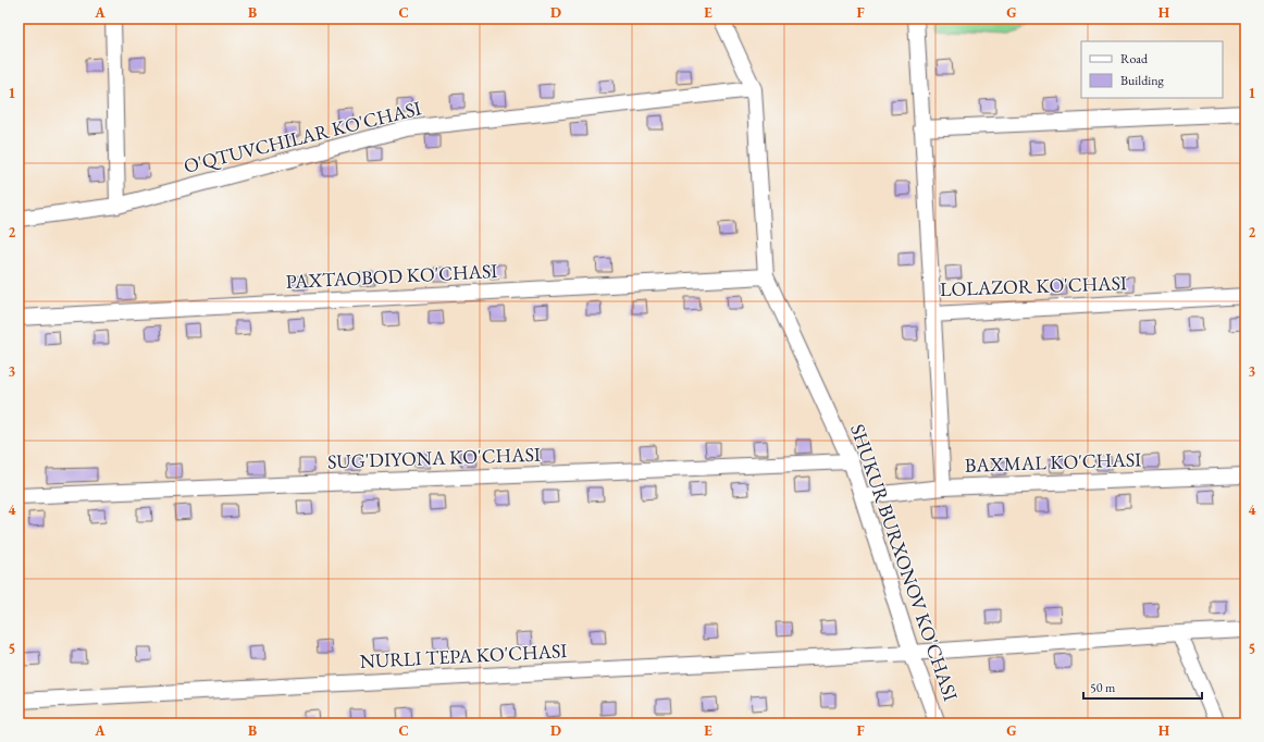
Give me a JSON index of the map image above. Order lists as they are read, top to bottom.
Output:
{
  "streets": {
    "street": [
      "O'QTUVCHILAR KO'CHASI",
      "PAXTAOBOD KO'CHASI",
      "LOLAZOR KO'CHASI",
      "SUG'DIYONA KO'CHASI",
      "BAXMAL KO'CHASI",
      "SHUKUR BURXONOV KO'CHASI",
      "NURLI TEPA KO'CHASI"
    ]
  },
  "crossings": [
    ["O'QTUVCHILAR KO'CHASI", "SHUKUR BURXONOV KO'CHASI"],
    ["PAXTAOBOD KO'CHASI", "SHUKUR BURXONOV KO'CHASI"],
    ["SUG'DIYONA KO'CHASI", "SHUKUR BURXONOV KO'CHASI"],
    ["BAXMAL KO'CHASI", "SHUKUR BURXONOV KO'CHASI"],
    ["SHUKUR BURXONOV KO'CHASI", "NURLI TEPA KO'CHASI"]
  ],
  "legend": ["Road", "Building"],
  "scale_bar": "50 m",
  "grid": {
    "columns": [
      "A",
      "B",
      "C",
      "D",
      "E",
      "F",
      "G",
      "H"
    ],
    "rows": [
      "1",
      "2",
      "3",
      "4",
      "5"
    ]
  }
}
